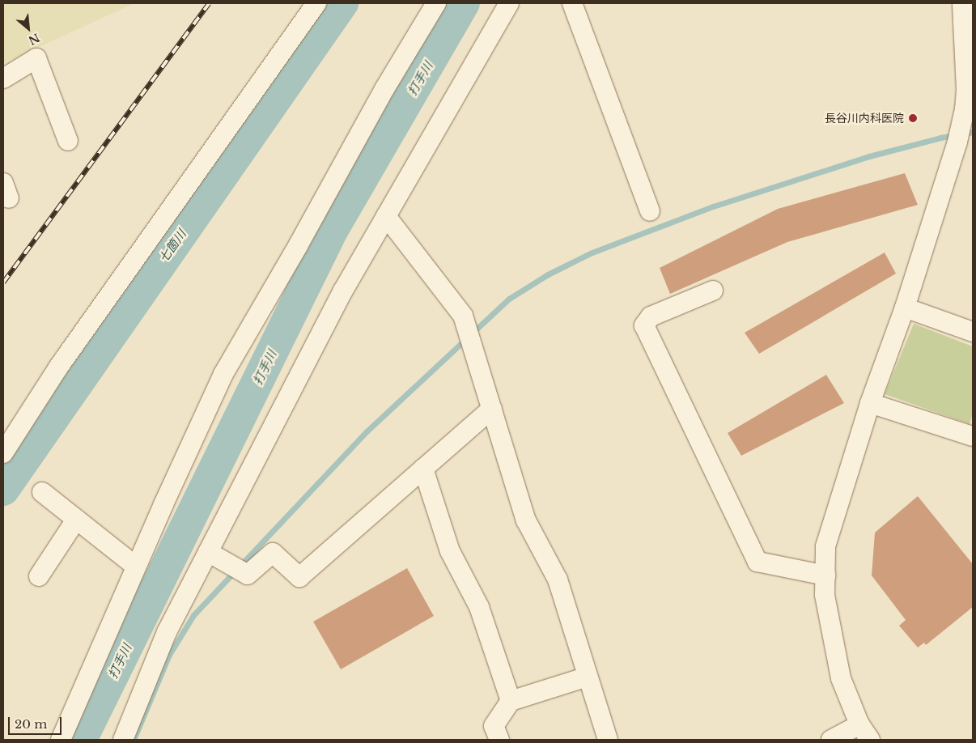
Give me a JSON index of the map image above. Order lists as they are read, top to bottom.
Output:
{
  "water": ["打手川", "七箇川"],
  "places": ["長谷川内科医院"],
  "scale_bar": "20 m",
  "north": "bottom right"
}
